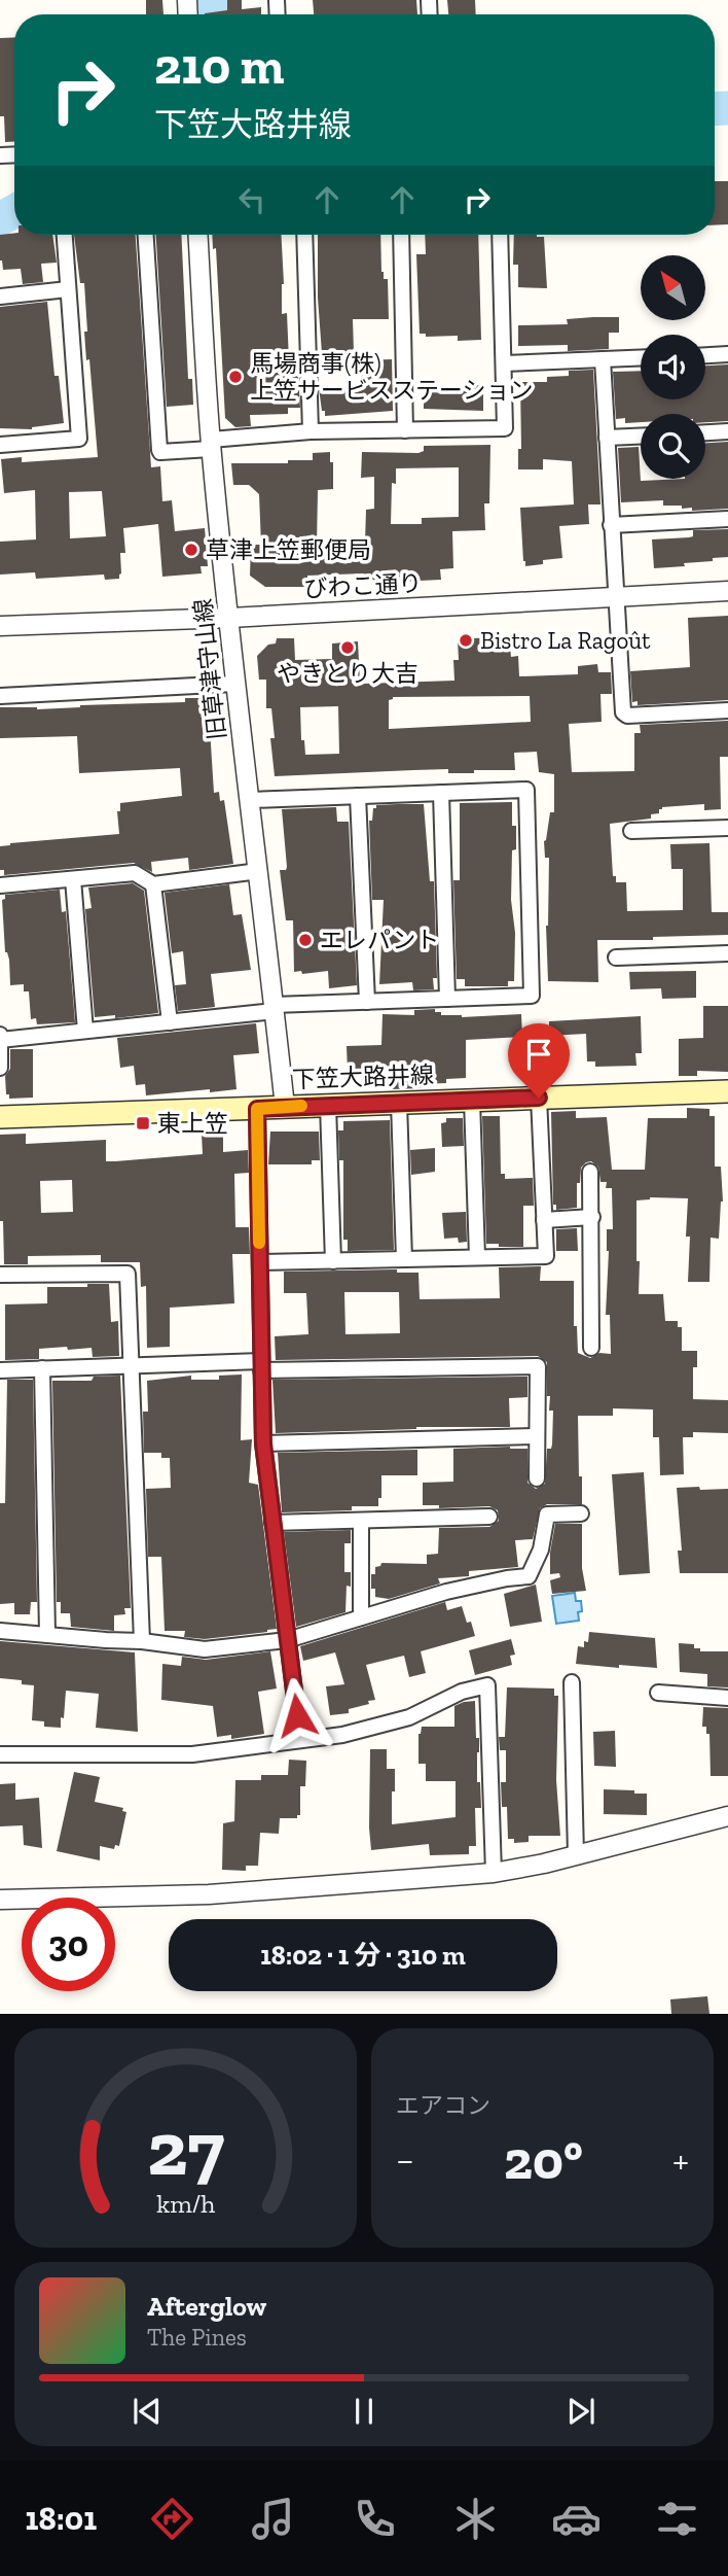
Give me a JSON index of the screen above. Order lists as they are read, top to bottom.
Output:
{
  "streets": {
    "main road": ["下笠大路井線"],
    "street": ["びわこ通り", "旧草津守山線"]
  },
  "crossings": [
    ["びわこ通り", "旧草津守山線"],
    ["旧草津守山線", "下笠大路井線"]
  ],
  "places": {
    "other": [
      "馬場商事(株) 上笠サービスステーション",
      "草津上笠郵便局",
      "Bistro La Ragoût",
      "やきとり大吉",
      "エレパント"
    ],
    "transit": ["東上笠"]
  },
  "north": "top left",
  "page": {
    "turn": ["210 m", "下笠大路井線"],
    "limit": "30",
    "trip": "18:02 · 1 分 · 310 m",
    "tile": "エアコン",
    "heat": ["−", "20°", "+"],
    "song": ["Afterglow", "The Pines"],
    "tabs": "18:01",
    "gauge": ["27", "km/h"]
  }
}
